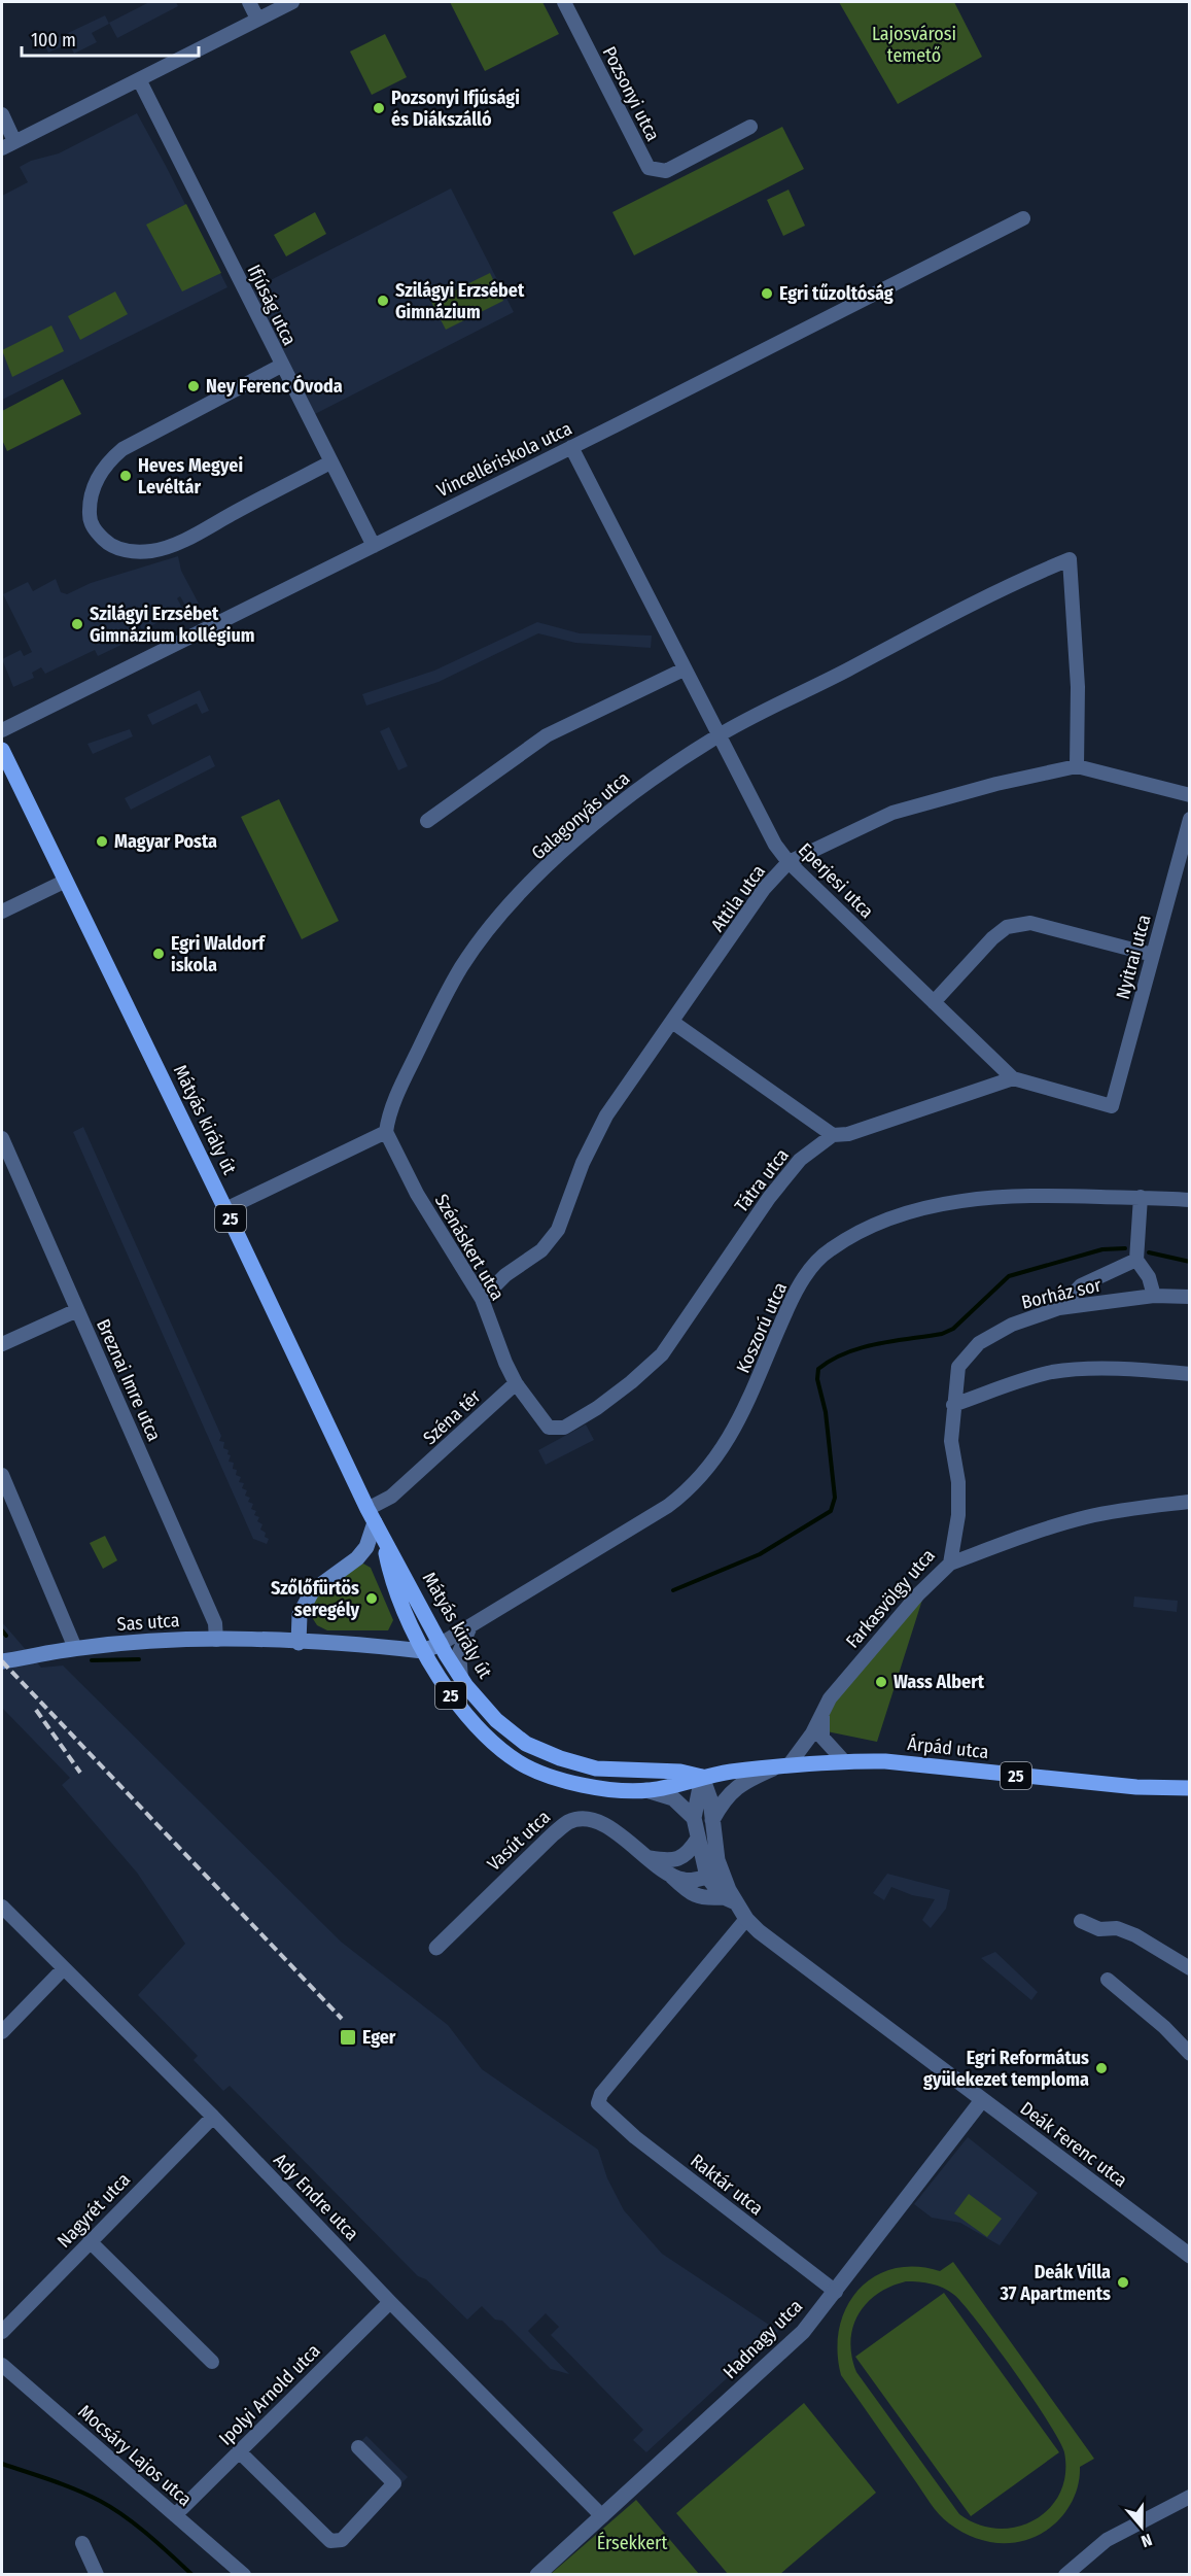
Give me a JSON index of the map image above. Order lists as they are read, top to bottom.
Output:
{
  "streets": {
    "main road": [
      "Mátyás király út",
      "25",
      "Sas utca",
      "Árpád utca"
    ],
    "street": [
      "Pozsonyi utca",
      "Ifjúság utca",
      "Vincellériskola utca",
      "Galagonyás utca",
      "Eperjesi utca",
      "Attila utca",
      "Nyitrai utca",
      "Tátra utca",
      "Szénáskert utca",
      "Borház sor",
      "Koszorú utca",
      "Breznai Imre utca",
      "Széna tér",
      "Farkasvölgy utca",
      "Vasút utca",
      "Deák Ferenc utca",
      "Raktár utca",
      "Ady Endre utca",
      "Nagyrét utca",
      "Hadnagy utca",
      "Ipolyi Arnold utca",
      "Mocsáry Lajos utca"
    ]
  },
  "crossings": [
    ["Ifjúság utca", "Vincellériskola utca"],
    ["Vincellériskola utca", "Eperjesi utca"],
    ["Galagonyás utca", "Eperjesi utca"],
    ["Galagonyás utca", "Attila utca"],
    ["Galagonyás utca", "Szénáskert utca"],
    ["Eperjesi utca", "Attila utca"],
    ["Eperjesi utca", "Nyitrai utca"],
    ["Eperjesi utca", "Tátra utca"],
    ["Attila utca", "Szénáskert utca"],
    ["Nyitrai utca", "Tátra utca"],
    ["Mátyás király út", "Koszorú utca"],
    ["Mátyás király út", "Széna tér"],
    ["Mátyás király út", "Sas utca"],
    ["Mátyás király út", "Árpád utca"],
    ["Mátyás király út", "Deák Ferenc utca"],
    ["Tátra utca", "Szénáskert utca"],
    ["Tátra utca", "Széna tér"],
    ["Szénáskert utca", "Széna tér"],
    ["Borház sor", "Farkasvölgy utca"],
    ["Koszorú utca", "Sas utca"],
    ["Breznai Imre utca", "Sas utca"],
    ["Farkasvölgy utca", "Árpád utca"],
    ["Árpád utca", "Deák Ferenc utca"],
    ["Vasút utca", "Deák Ferenc utca"],
    ["Deák Ferenc utca", "Raktár utca"],
    ["Deák Ferenc utca", "Hadnagy utca"],
    ["Raktár utca", "Hadnagy utca"],
    ["Ady Endre utca", "Nagyrét utca"],
    ["Ady Endre utca", "Hadnagy utca"],
    ["Ady Endre utca", "Ipolyi Arnold utca"],
    ["Ipolyi Arnold utca", "Mocsáry Lajos utca"]
  ],
  "parks": ["Lajosvárosi temető", "Érsekkert"],
  "places": {
    "other": [
      "Pozsonyi Ifjúsági és Diákszálló",
      "Egri tűzoltóság",
      "Szilágyi Erzsébet Gimnázium",
      "Ney Ferenc Óvoda",
      "Heves Megyei Levéltár",
      "Szilágyi Erzsébet Gimnázium kollégium",
      "Magyar Posta",
      "Egri Waldorf iskola",
      "Szőlőfürtös seregély",
      "Wass Albert",
      "Egri Református gyülekezet temploma",
      "Deák Villa 37 Apartments"
    ],
    "transit": ["Eger"]
  },
  "scale_bar": "100 m",
  "north": "bottom"
}
